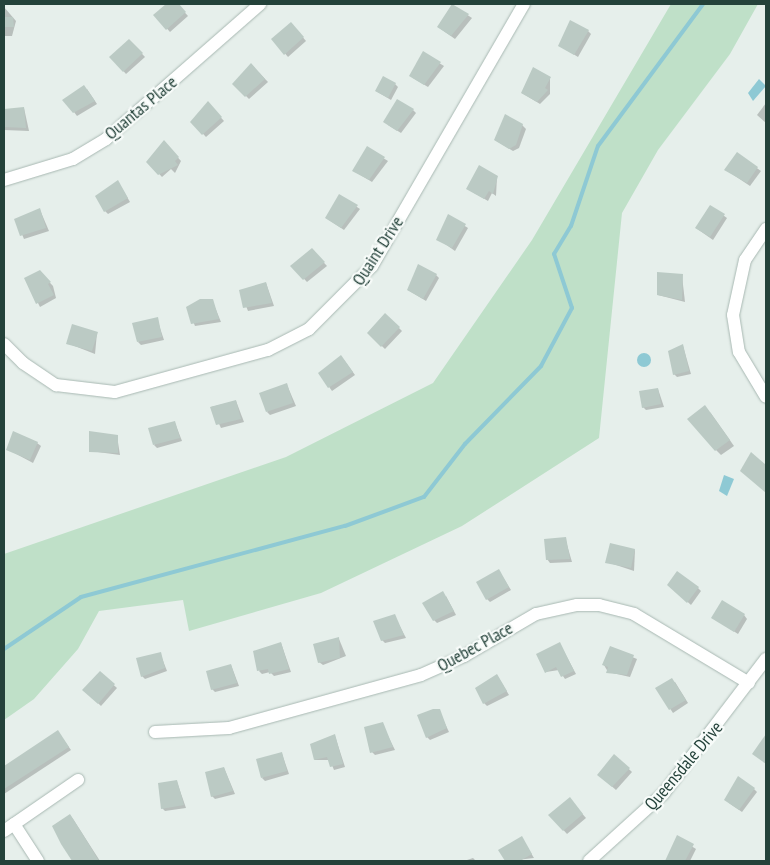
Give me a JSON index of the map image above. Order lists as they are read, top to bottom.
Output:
{
  "streets": {
    "street": [
      "Quantas Place",
      "Quaint Drive",
      "Quebec Place",
      "Queensdale Drive"
    ]
  },
  "crossings": [
    ["Quebec Place", "Queensdale Drive"]
  ]
}
